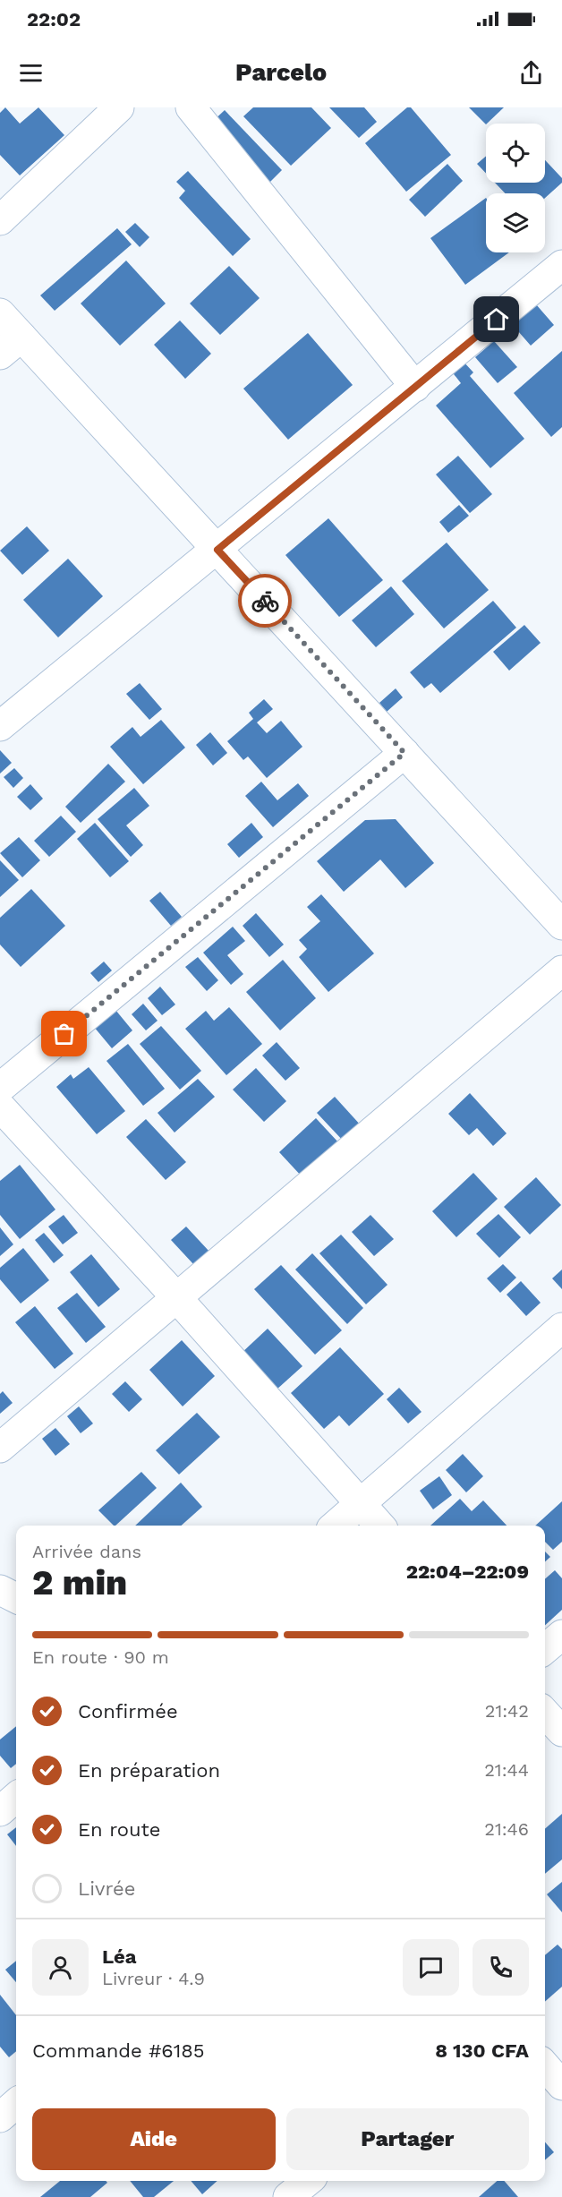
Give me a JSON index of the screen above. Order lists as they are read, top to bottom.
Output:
{
  "page": {
    "status": "22:02",
    "header": "Parcelo",
    "heading": ["2 min", "Arrivée dans", "22:04–22:09"],
    "panel": [
      "Léa",
      "Livreur · 4.9",
      "Commande #6185",
      "8 130 CFA"
    ],
    "bar": "En route · 90 m",
    "list": [
      ["Confirmée", "21:42"],
      ["En préparation", "21:44"],
      ["En route", "21:46"],
      "Livrée"
    ],
    "buttons": ["Aide", "Partager"]
  }
}
